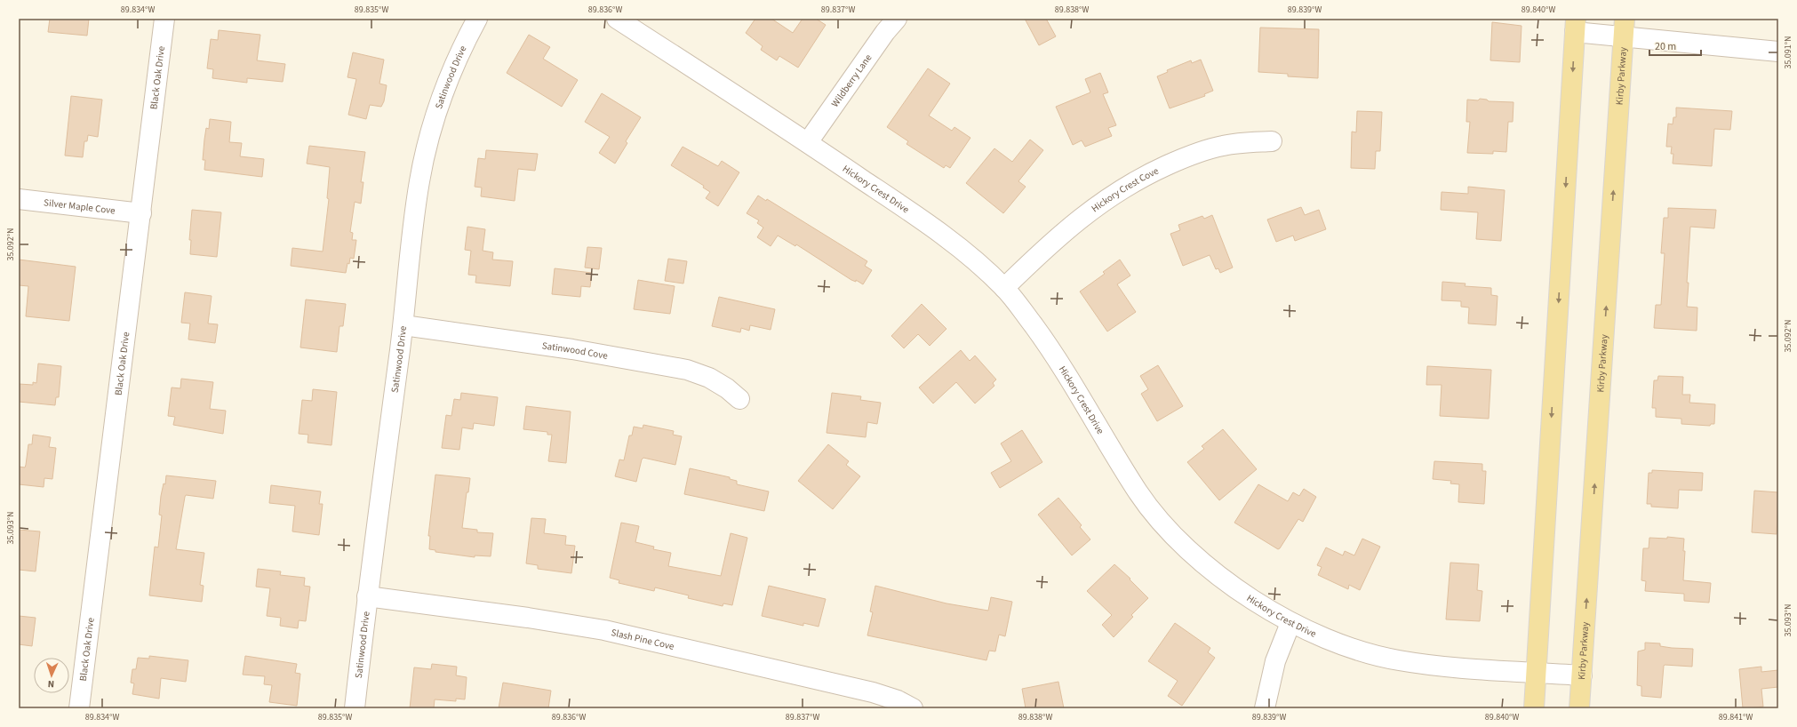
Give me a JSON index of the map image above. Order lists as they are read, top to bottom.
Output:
{
  "streets": {
    "main road": ["Kirby Parkway"],
    "street": [
      "Black Oak Drive",
      "Satinwood Drive",
      "Wildberry Lane",
      "Hickory Crest Drive",
      "Hickory Crest Cove",
      "Silver Maple Cove",
      "Satinwood Cove",
      "Slash Pine Cove"
    ]
  },
  "crossings": [
    ["Kirby Parkway", "Hickory Crest Drive"],
    ["Black Oak Drive", "Silver Maple Cove"],
    ["Satinwood Drive", "Satinwood Cove"],
    ["Satinwood Drive", "Slash Pine Cove"],
    ["Wildberry Lane", "Hickory Crest Drive"],
    ["Hickory Crest Drive", "Hickory Crest Cove"]
  ],
  "scale_bar": "20 m",
  "north": "bottom",
  "coordinates": [
    "89.834°W",
    "89.835°W",
    "89.836°W",
    "89.837°W",
    "89.838°W",
    "89.839°W",
    "89.840°W",
    "35.091°N",
    "35.092°N",
    "35.093°N",
    "89.841°W"
  ]
}
